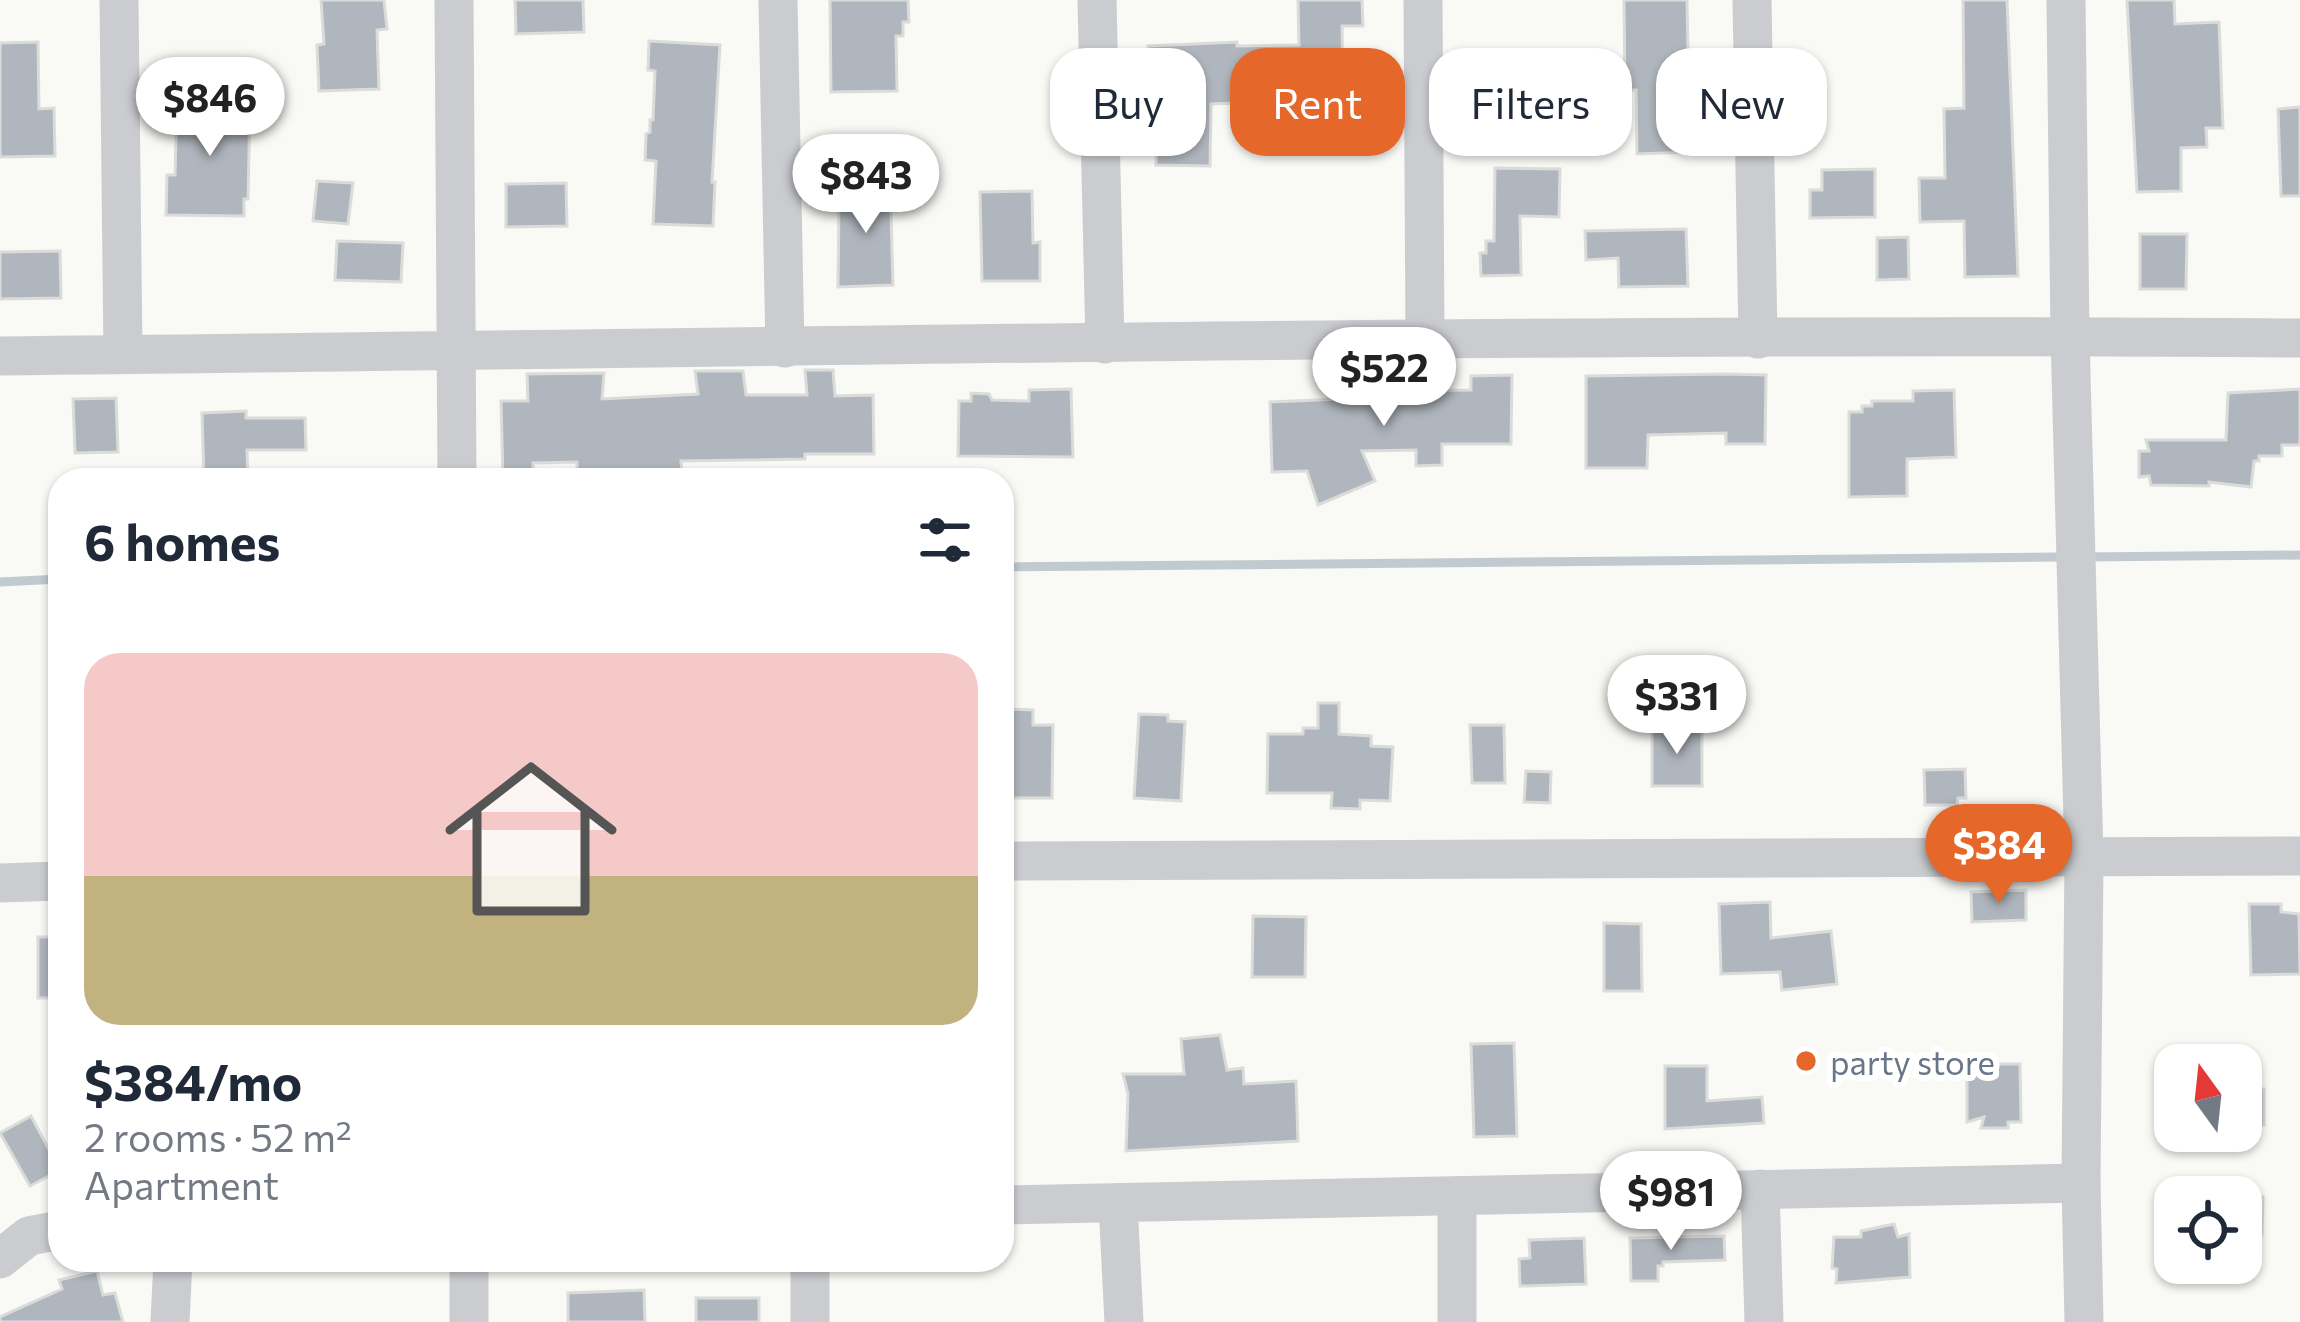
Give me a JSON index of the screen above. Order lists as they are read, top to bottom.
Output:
{
  "places": ["party store"],
  "north": "top",
  "page": {
    "chip": [
      "Buy",
      "Rent",
      "Filters",
      "New"
    ],
    "price": [
      "$846",
      "$843",
      "$522",
      "$331",
      "$384",
      "$981"
    ],
    "heading": "6 homes",
    "list": [
      {
        "name": "$384/mo",
        "note": "2 rooms · 52 m² · Apartment"
      }
    ]
  }
}
